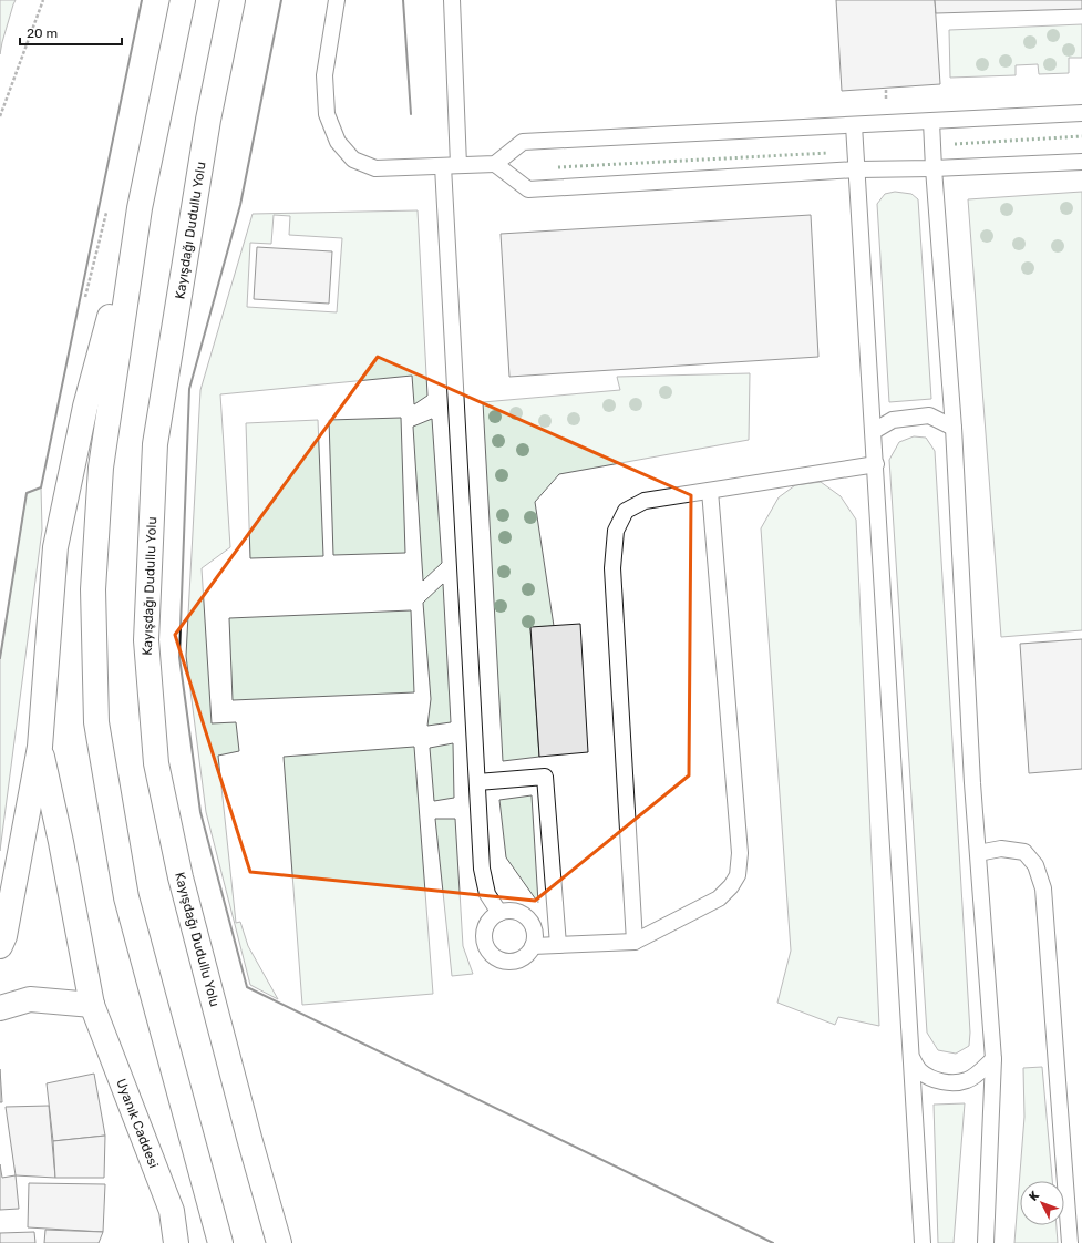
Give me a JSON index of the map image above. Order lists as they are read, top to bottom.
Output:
{
  "streets": {
    "main road": ["Kayışdağı Dudullu Yolu", "Uyanık Caddesi"]
  },
  "scale_bar": "20 m",
  "north": "top left"
}
